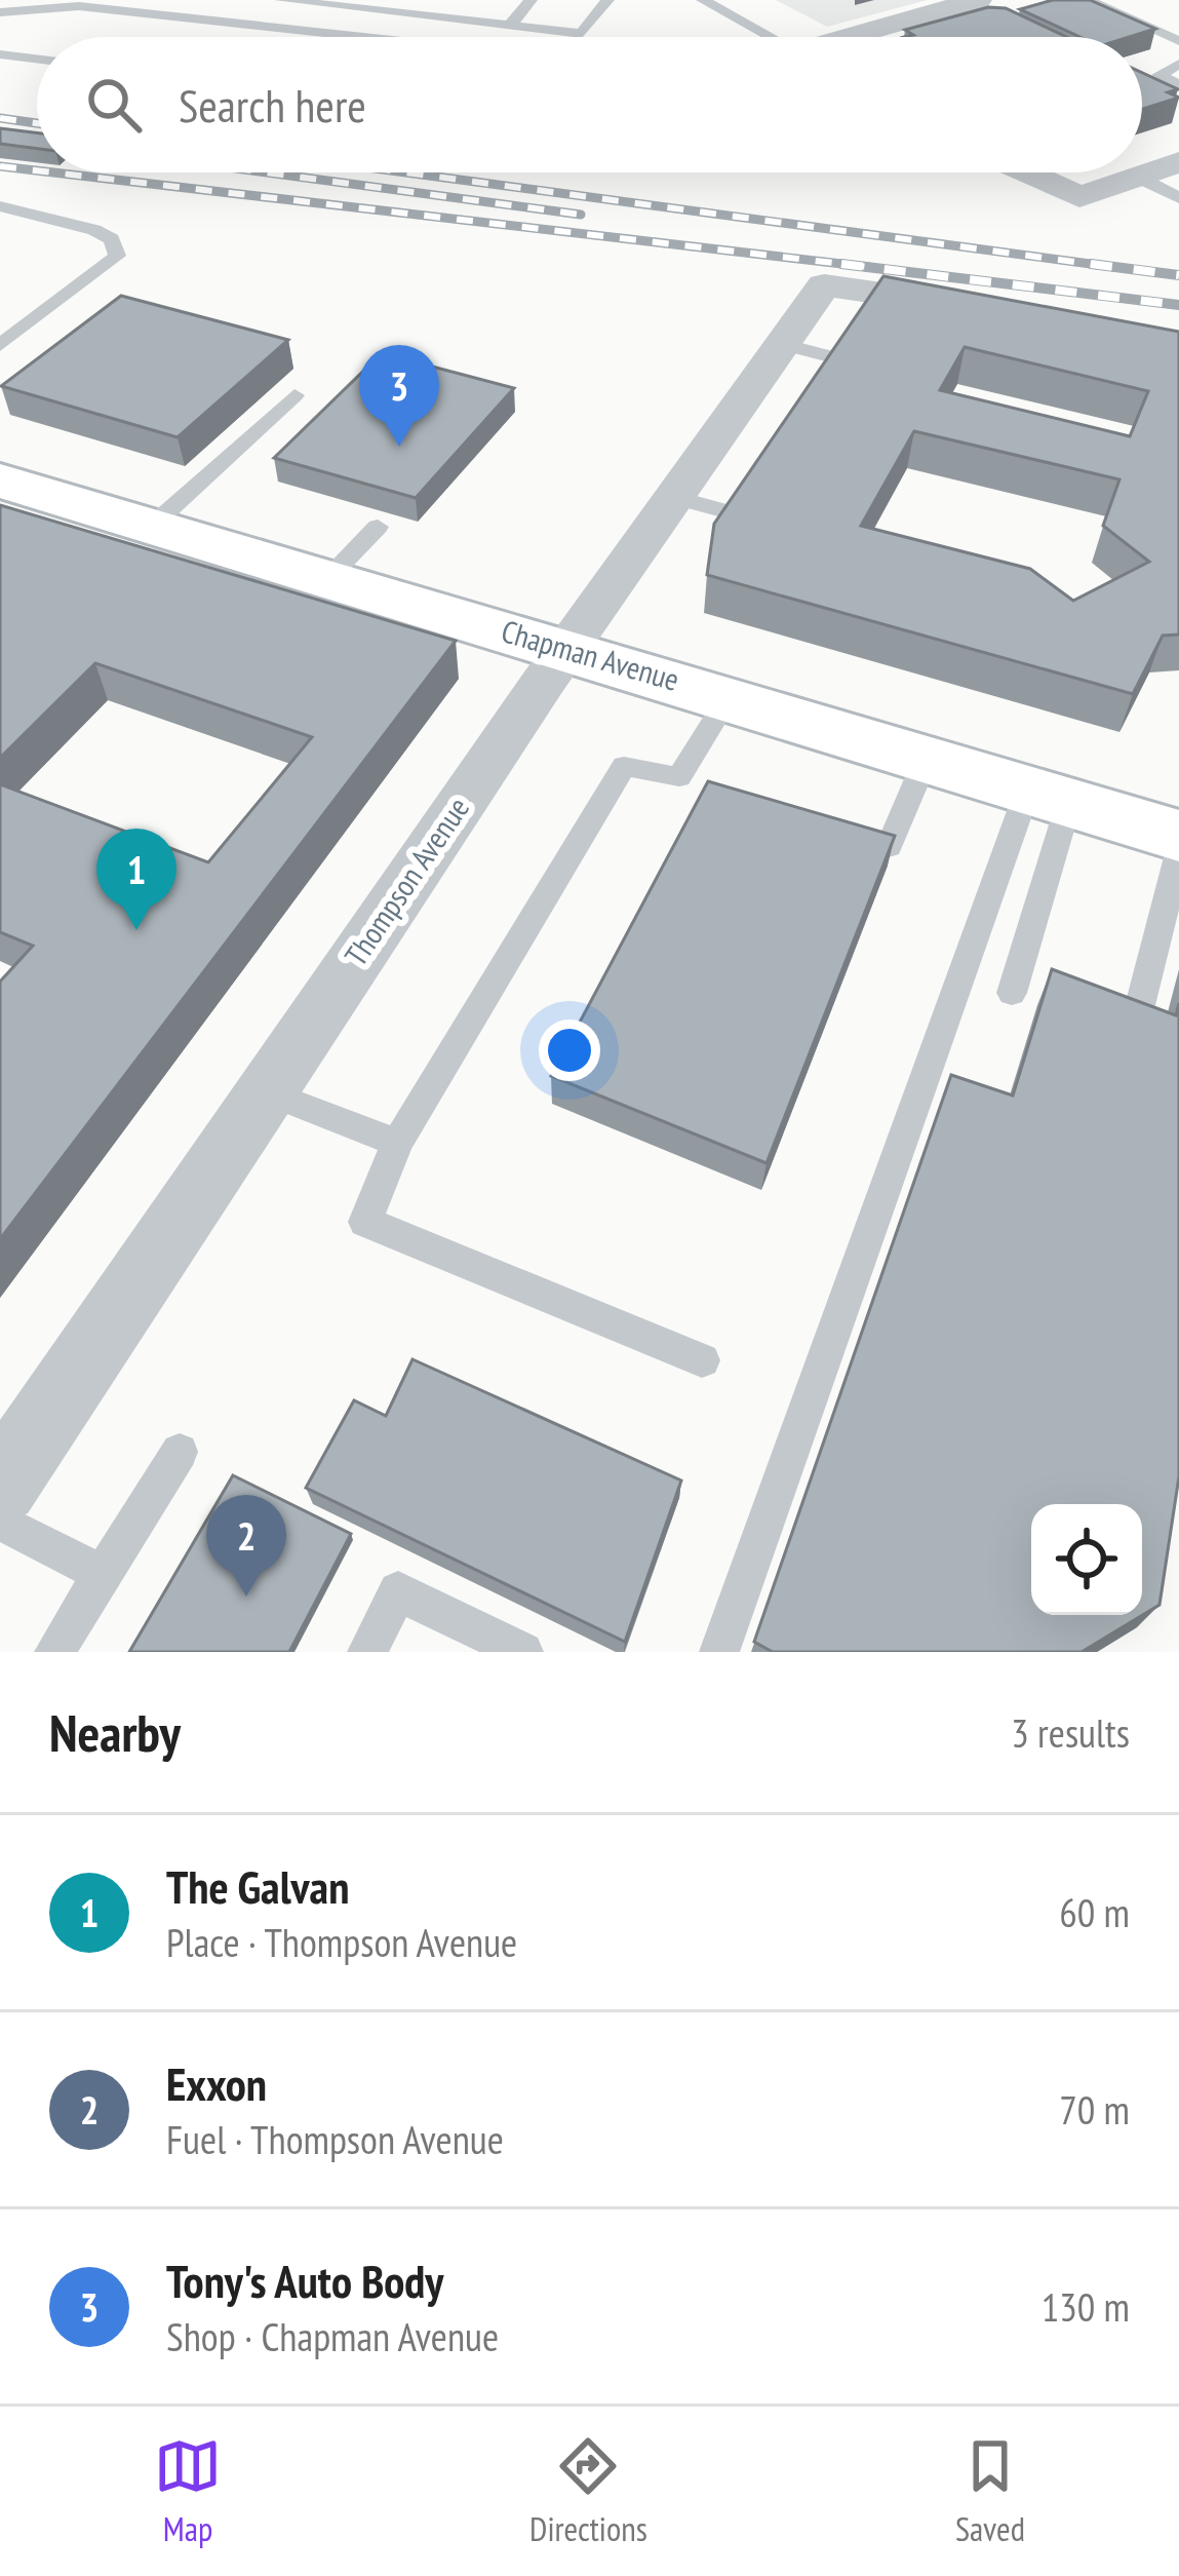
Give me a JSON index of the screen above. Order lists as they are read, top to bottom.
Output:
{
  "streets": {
    "street": ["Chapman Avenue", "Thompson Avenue"]
  },
  "crossings": [
    ["Chapman Avenue", "Thompson Avenue"]
  ],
  "page": {
    "search": "Search here",
    "pins": ["3", "1", "2"],
    "heading": ["Nearby", "3 results"],
    "list": [
      {
        "mark": "1",
        "name": "The Galvan",
        "note": "Place · Thompson Avenue",
        "value": "60 m"
      },
      {
        "mark": "2",
        "name": "Exxon",
        "note": "Fuel · Thompson Avenue",
        "value": "70 m"
      },
      {
        "mark": "3",
        "name": "Tony's Auto Body",
        "note": "Shop · Chapman Avenue",
        "value": "130 m"
      }
    ],
    "nav": ["Map", "Directions", "Saved"]
  }
}
